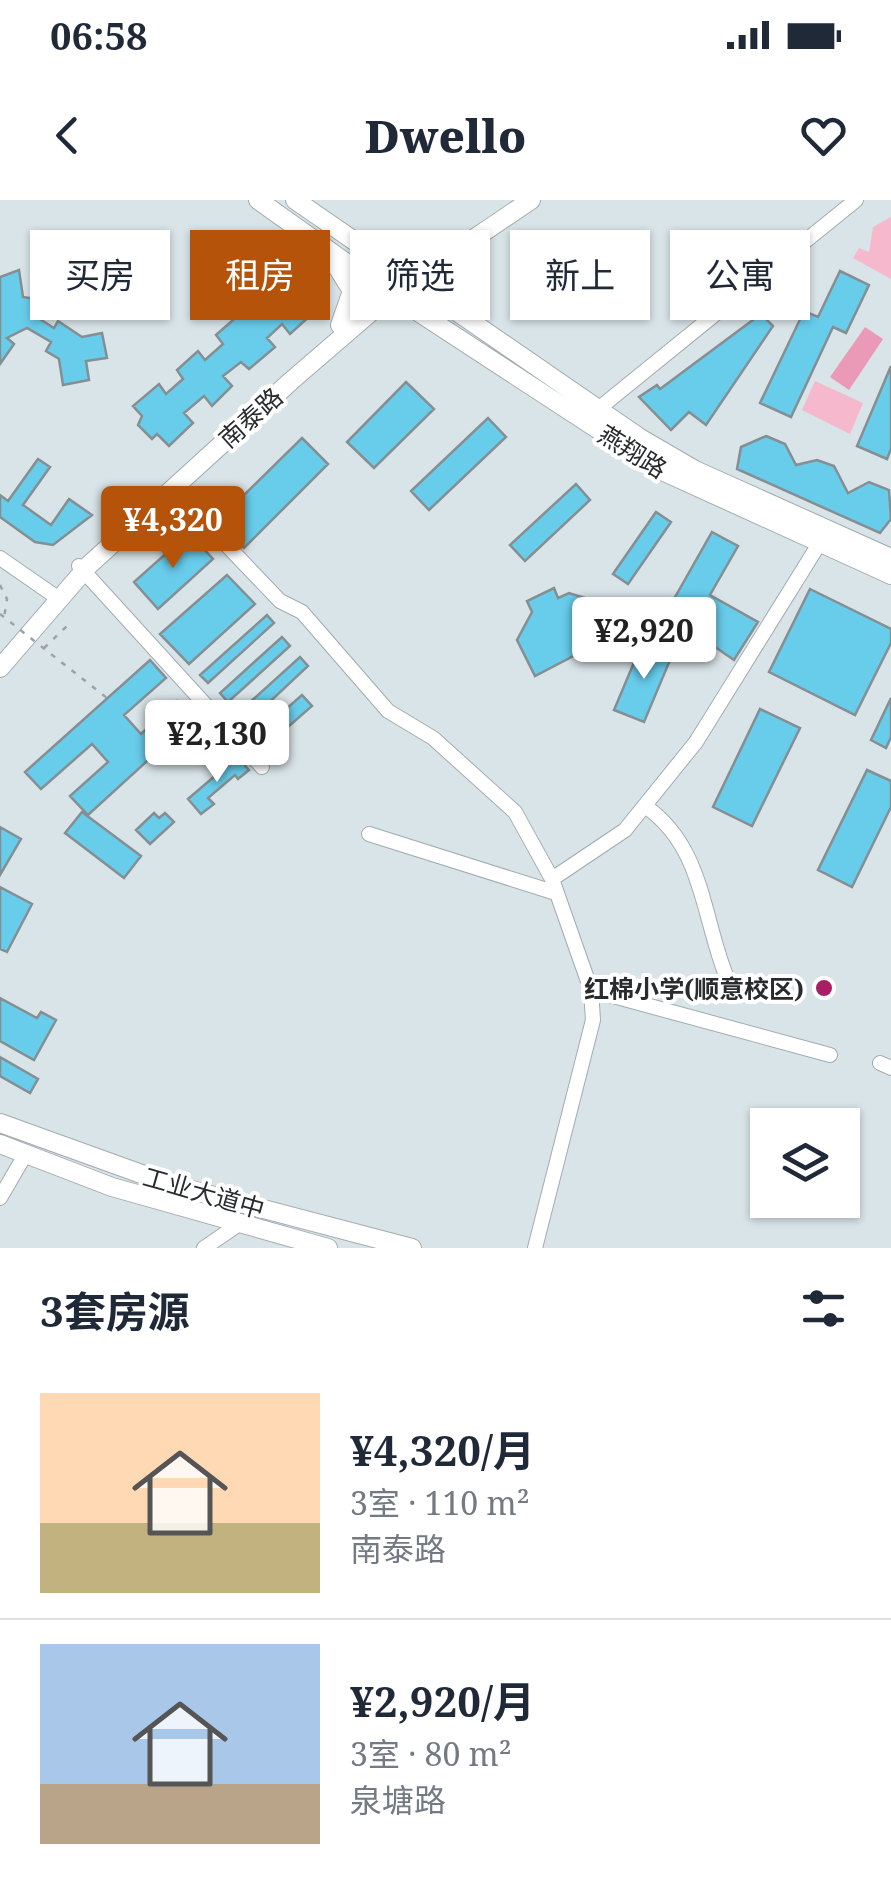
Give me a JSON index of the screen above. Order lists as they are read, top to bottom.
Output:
{
  "streets": {
    "main road": ["南泰路", "燕翔路", "工业大道中"]
  },
  "places": ["红棉小学(顺意校区)"],
  "page": {
    "status": "06:58",
    "header": "Dwello",
    "chip": [
      "买房",
      "租房",
      "筛选",
      "新上",
      "公寓"
    ],
    "price": ["¥4,320", "¥2,920", "¥2,130"],
    "heading": "3套房源",
    "list": [
      {
        "name": "¥4,320/月",
        "note": "3室 · 110 m² · 南泰路"
      },
      {
        "name": "¥2,920/月",
        "note": "3室 · 80 m² · 泉塘路"
      }
    ]
  }
}
